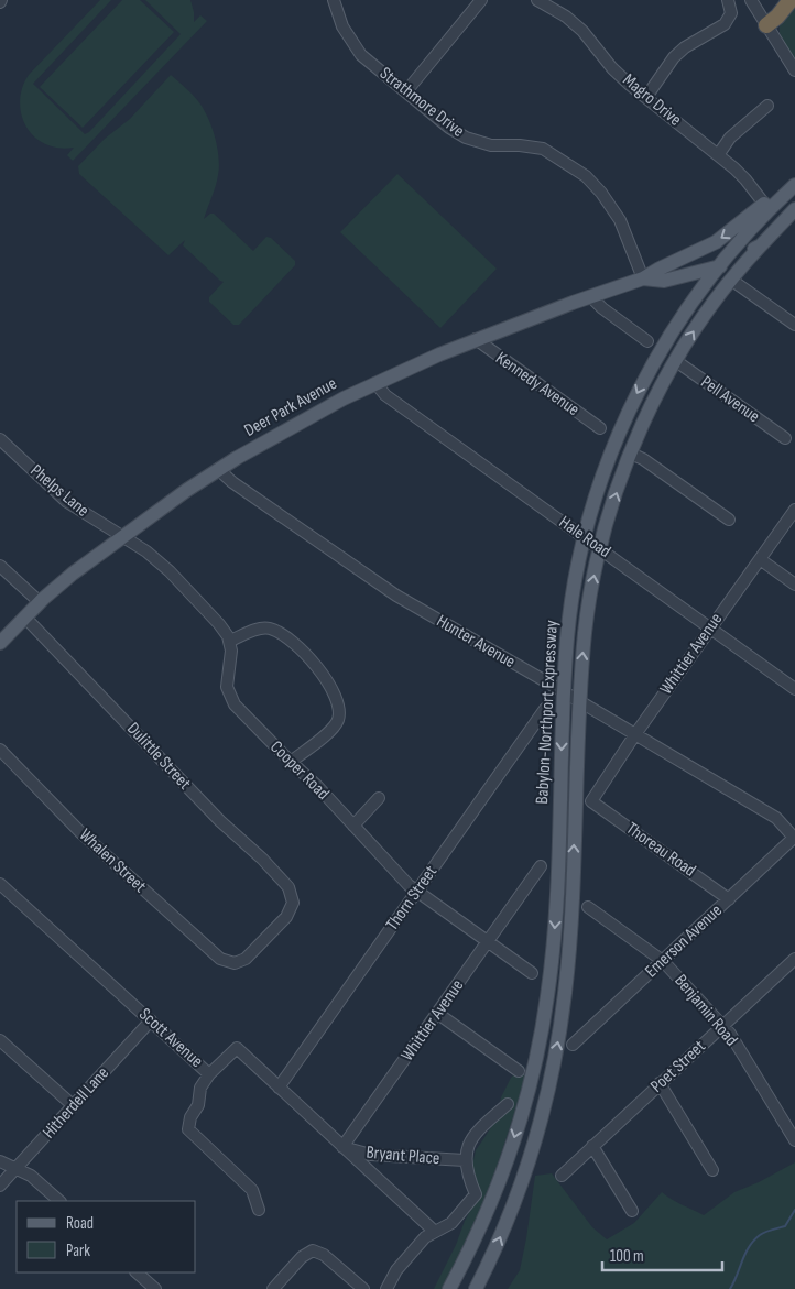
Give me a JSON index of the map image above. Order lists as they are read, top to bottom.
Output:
{
  "streets": {
    "main road": ["Deer Park Avenue", "Babylon-Northport Expressway"],
    "street": [
      "Magro Drive",
      "Strathmore Drive",
      "Kennedy Avenue",
      "Pell Avenue",
      "Phelps Lane",
      "Hale Road",
      "Hunter Avenue",
      "Whittier Avenue",
      "Dulittle Street",
      "Cooper Road",
      "Thoreau Road",
      "Whalen Street",
      "Thorn Street",
      "Emerson Avenue",
      "Benjamin Road",
      "Scott Avenue",
      "Poet Street",
      "Hitherdell Lane",
      "Bryant Place"
    ]
  },
  "crossings": [
    ["Magro Drive", "Deer Park Avenue"],
    ["Strathmore Drive", "Deer Park Avenue"],
    ["Kennedy Avenue", "Deer Park Avenue"],
    ["Pell Avenue", "Babylon-Northport Expressway"],
    ["Deer Park Avenue", "Phelps Lane"],
    ["Deer Park Avenue", "Hale Road"],
    ["Deer Park Avenue", "Hunter Avenue"],
    ["Deer Park Avenue", "Babylon-Northport Expressway"],
    ["Deer Park Avenue", "Dulittle Street"],
    ["Hale Road", "Whittier Avenue"],
    ["Hale Road", "Babylon-Northport Expressway"],
    ["Hunter Avenue", "Whittier Avenue"],
    ["Hunter Avenue", "Babylon-Northport Expressway"],
    ["Hunter Avenue", "Emerson Avenue"],
    ["Whittier Avenue", "Cooper Road"],
    ["Whittier Avenue", "Thoreau Road"],
    ["Whittier Avenue", "Scott Avenue"],
    ["Whittier Avenue", "Bryant Place"],
    ["Dulittle Street", "Whalen Street"],
    ["Cooper Road", "Thorn Street"],
    ["Thoreau Road", "Emerson Avenue"],
    ["Thorn Street", "Scott Avenue"],
    ["Emerson Avenue", "Benjamin Road"],
    ["Benjamin Road", "Poet Street"],
    ["Scott Avenue", "Hitherdell Lane"],
    ["Scott Avenue", "Bryant Place"]
  ],
  "legend": ["Road", "Park"],
  "scale_bar": "100 m"
}
